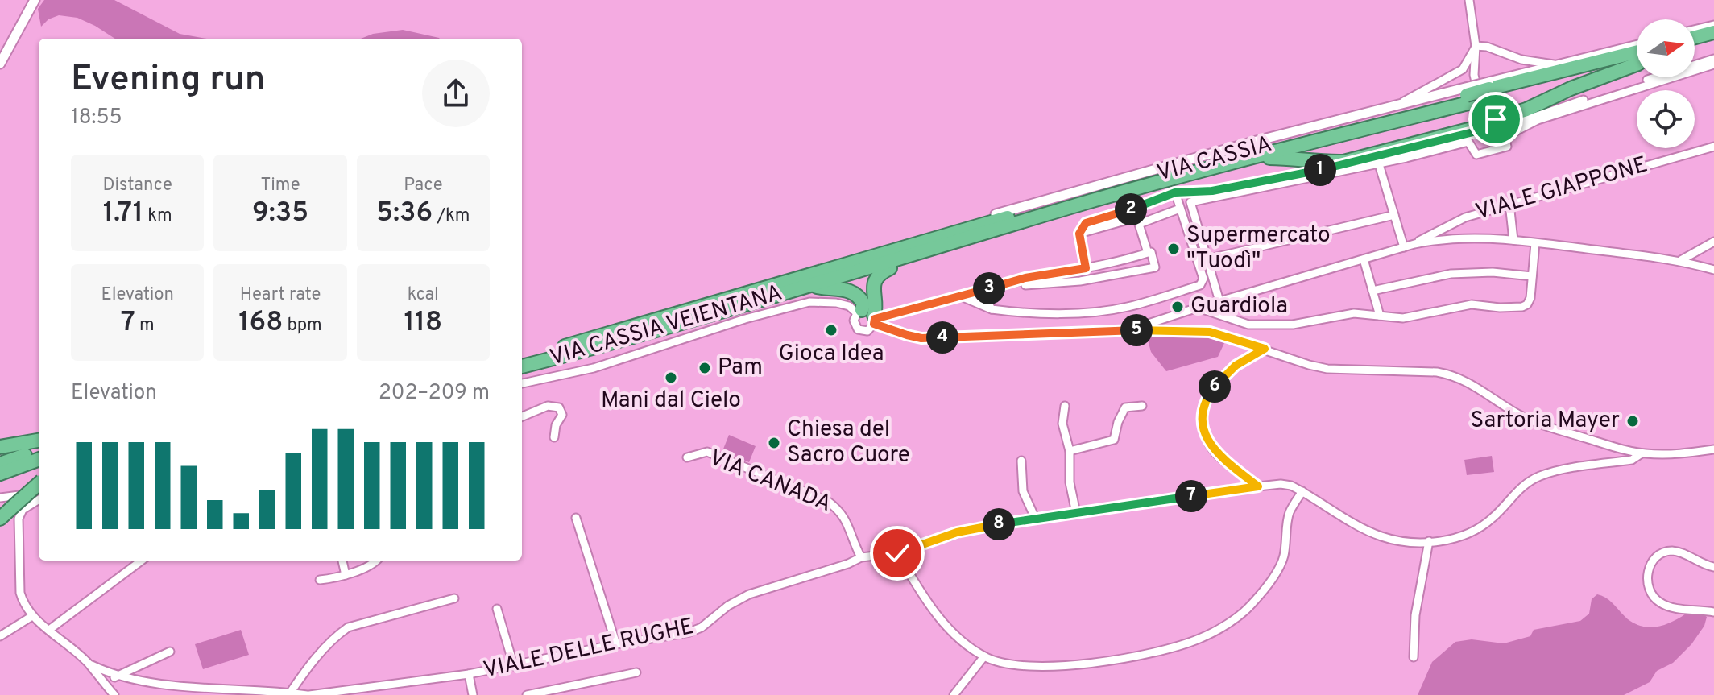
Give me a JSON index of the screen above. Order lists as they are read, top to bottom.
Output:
{
  "streets": {
    "highway": ["VIA CASSIA", "VIA CASSIA VEIENTANA"],
    "street": ["VIALE GIAPPONE", "VIA CANADA", "VIALE DELLE RUGHE"]
  },
  "crossings": [
    ["VIA CASSIA", "VIA CASSIA VEIENTANA"],
    ["VIA CANADA", "VIALE DELLE RUGHE"]
  ],
  "places": [
    "Supermercato \"Tuodì\"",
    "Guardiola",
    "Gioca Idea",
    "Pam",
    "Mani dal Cielo",
    "Sartoria Mayer",
    "Chiesa del Sacro Cuore"
  ],
  "north": "right",
  "page": {
    "heading": ["Evening run", "18:55"],
    "stats": [
      ["Distance", "1.71 km"],
      ["Time", "9:35"],
      ["Pace", "5:36 /km"],
      ["Elevation", "7 m"],
      ["Heart rate", "168 bpm"],
      ["kcal", "118"]
    ],
    "pins": [
      "1",
      "2",
      "3",
      "5",
      "4",
      "6",
      "7",
      "8"
    ],
    "chart": ["Elevation", "202–209 m"]
  }
}
